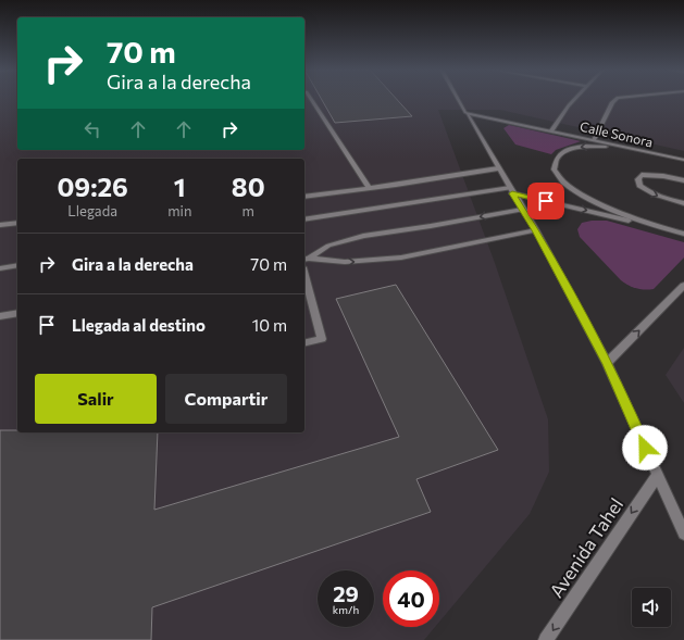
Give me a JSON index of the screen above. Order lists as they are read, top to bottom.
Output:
{
  "streets": {
    "street": ["Calle Sonora", "Avenida Tahel"]
  },
  "one_way": ["Avenida Tahel"],
  "page": {
    "turn": ["70 m", "Gira a la derecha"],
    "eta": [
      "09:26",
      "Llegada",
      "1",
      "min",
      "80",
      "m"
    ],
    "list": [
      {
        "name": "Gira a la derecha",
        "value": "70 m"
      },
      {
        "name": "Llegada al destino",
        "value": "10 m"
      }
    ],
    "buttons": ["Salir", "Compartir"],
    "speed": "29 km/h",
    "limit": "40"
  }
}
